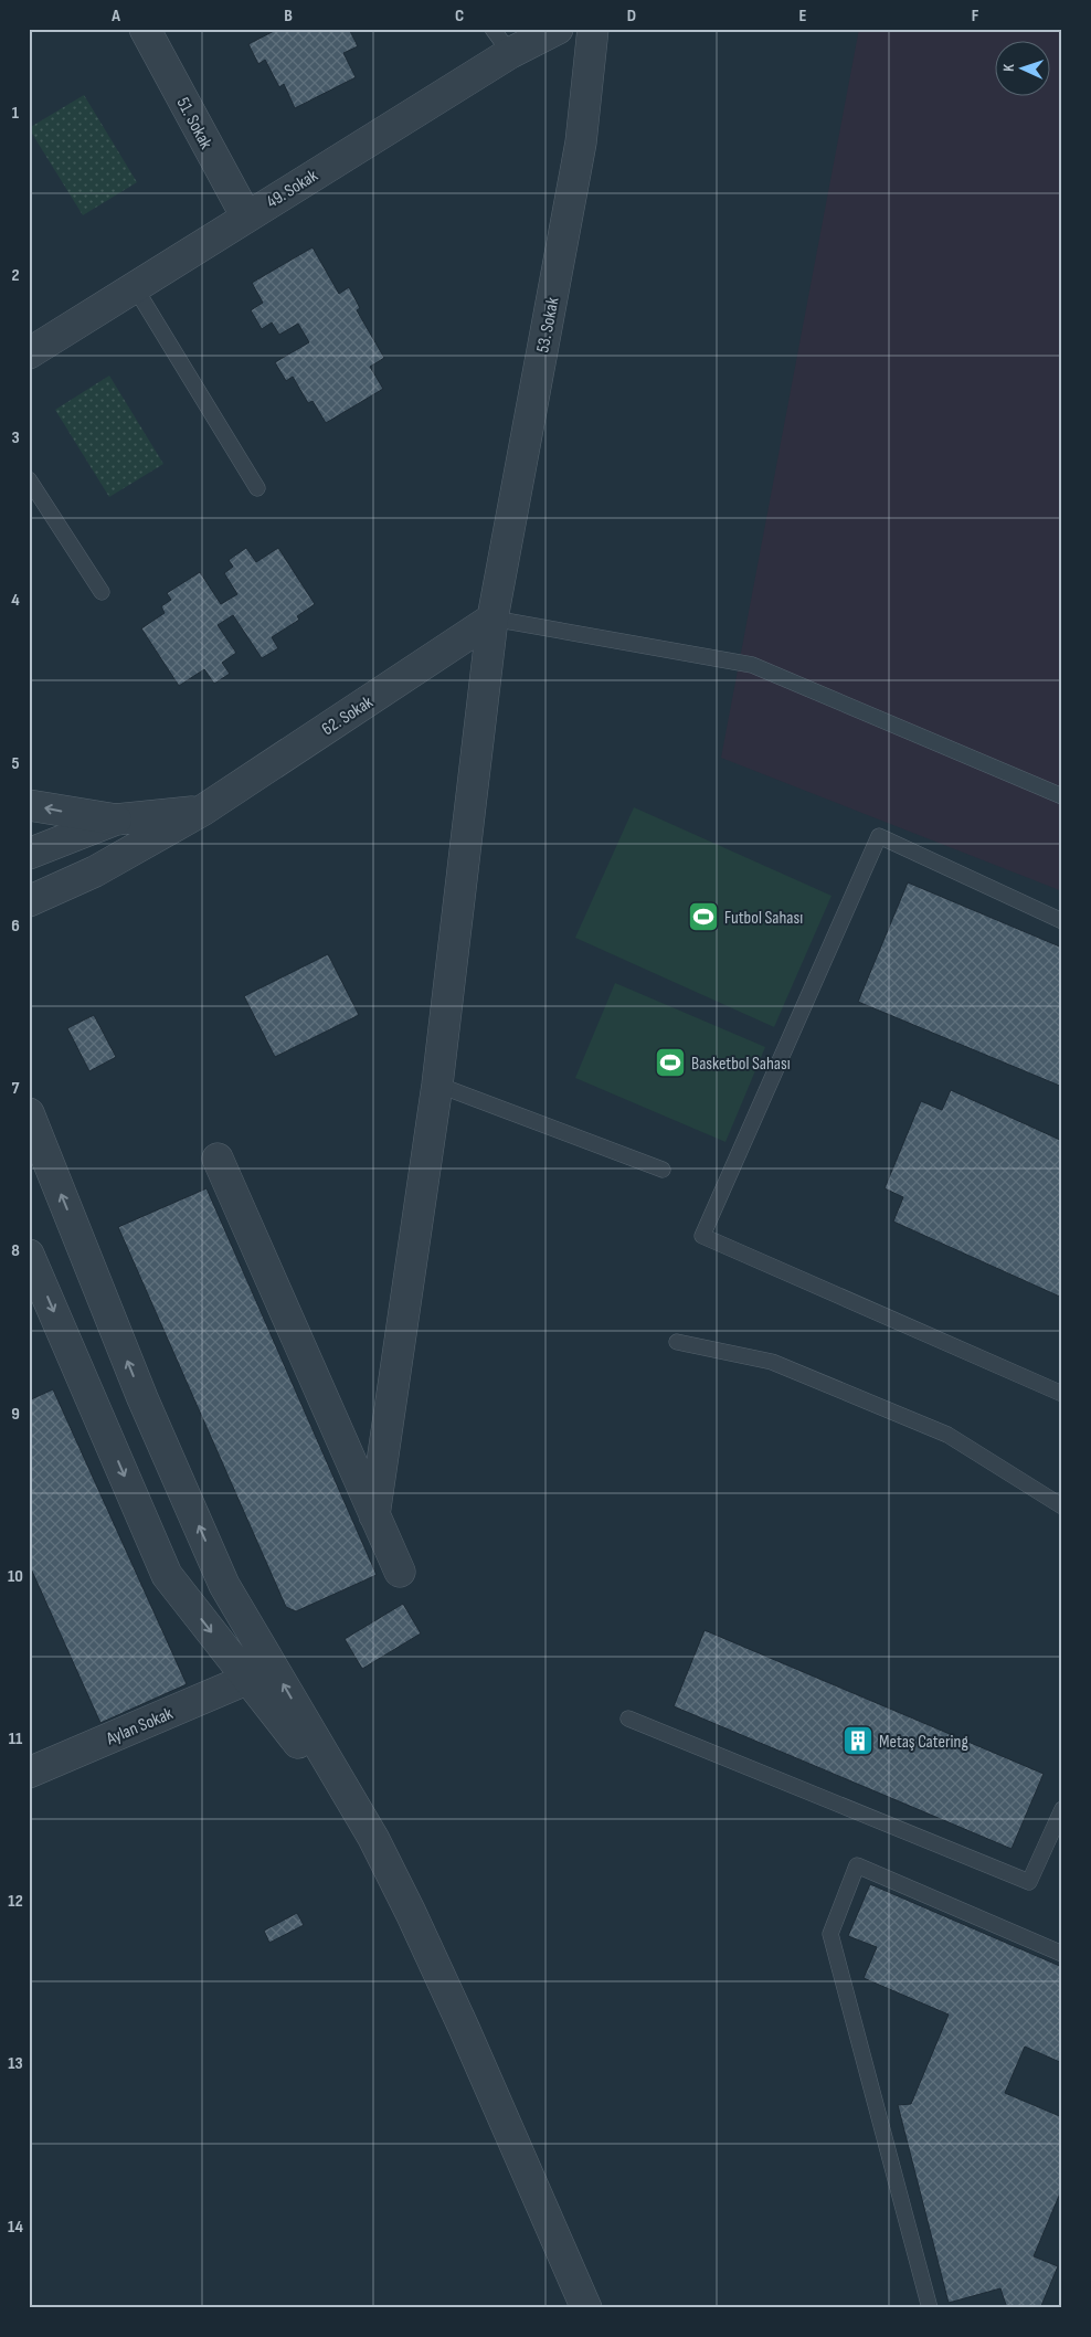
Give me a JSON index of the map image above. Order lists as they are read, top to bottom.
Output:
{
  "streets": {
    "street": [
      "51. Sokak",
      "49. Sokak",
      "53. Sokak",
      "62. Sokak",
      "Aylan Sokak"
    ]
  },
  "crossings": [
    ["51. Sokak", "49. Sokak"],
    ["53. Sokak", "62. Sokak"]
  ],
  "places": {
    "sports": ["Futbol Sahası", "Basketbol Sahası"],
    "building": ["Metaş Catering"]
  },
  "north": "left",
  "grid": {
    "columns": [
      "A",
      "B",
      "C",
      "D",
      "E",
      "F"
    ],
    "rows": [
      "1",
      "2",
      "3",
      "4",
      "5",
      "6",
      "7",
      "8",
      "9",
      "10",
      "11",
      "12",
      "13",
      "14"
    ]
  }
}
